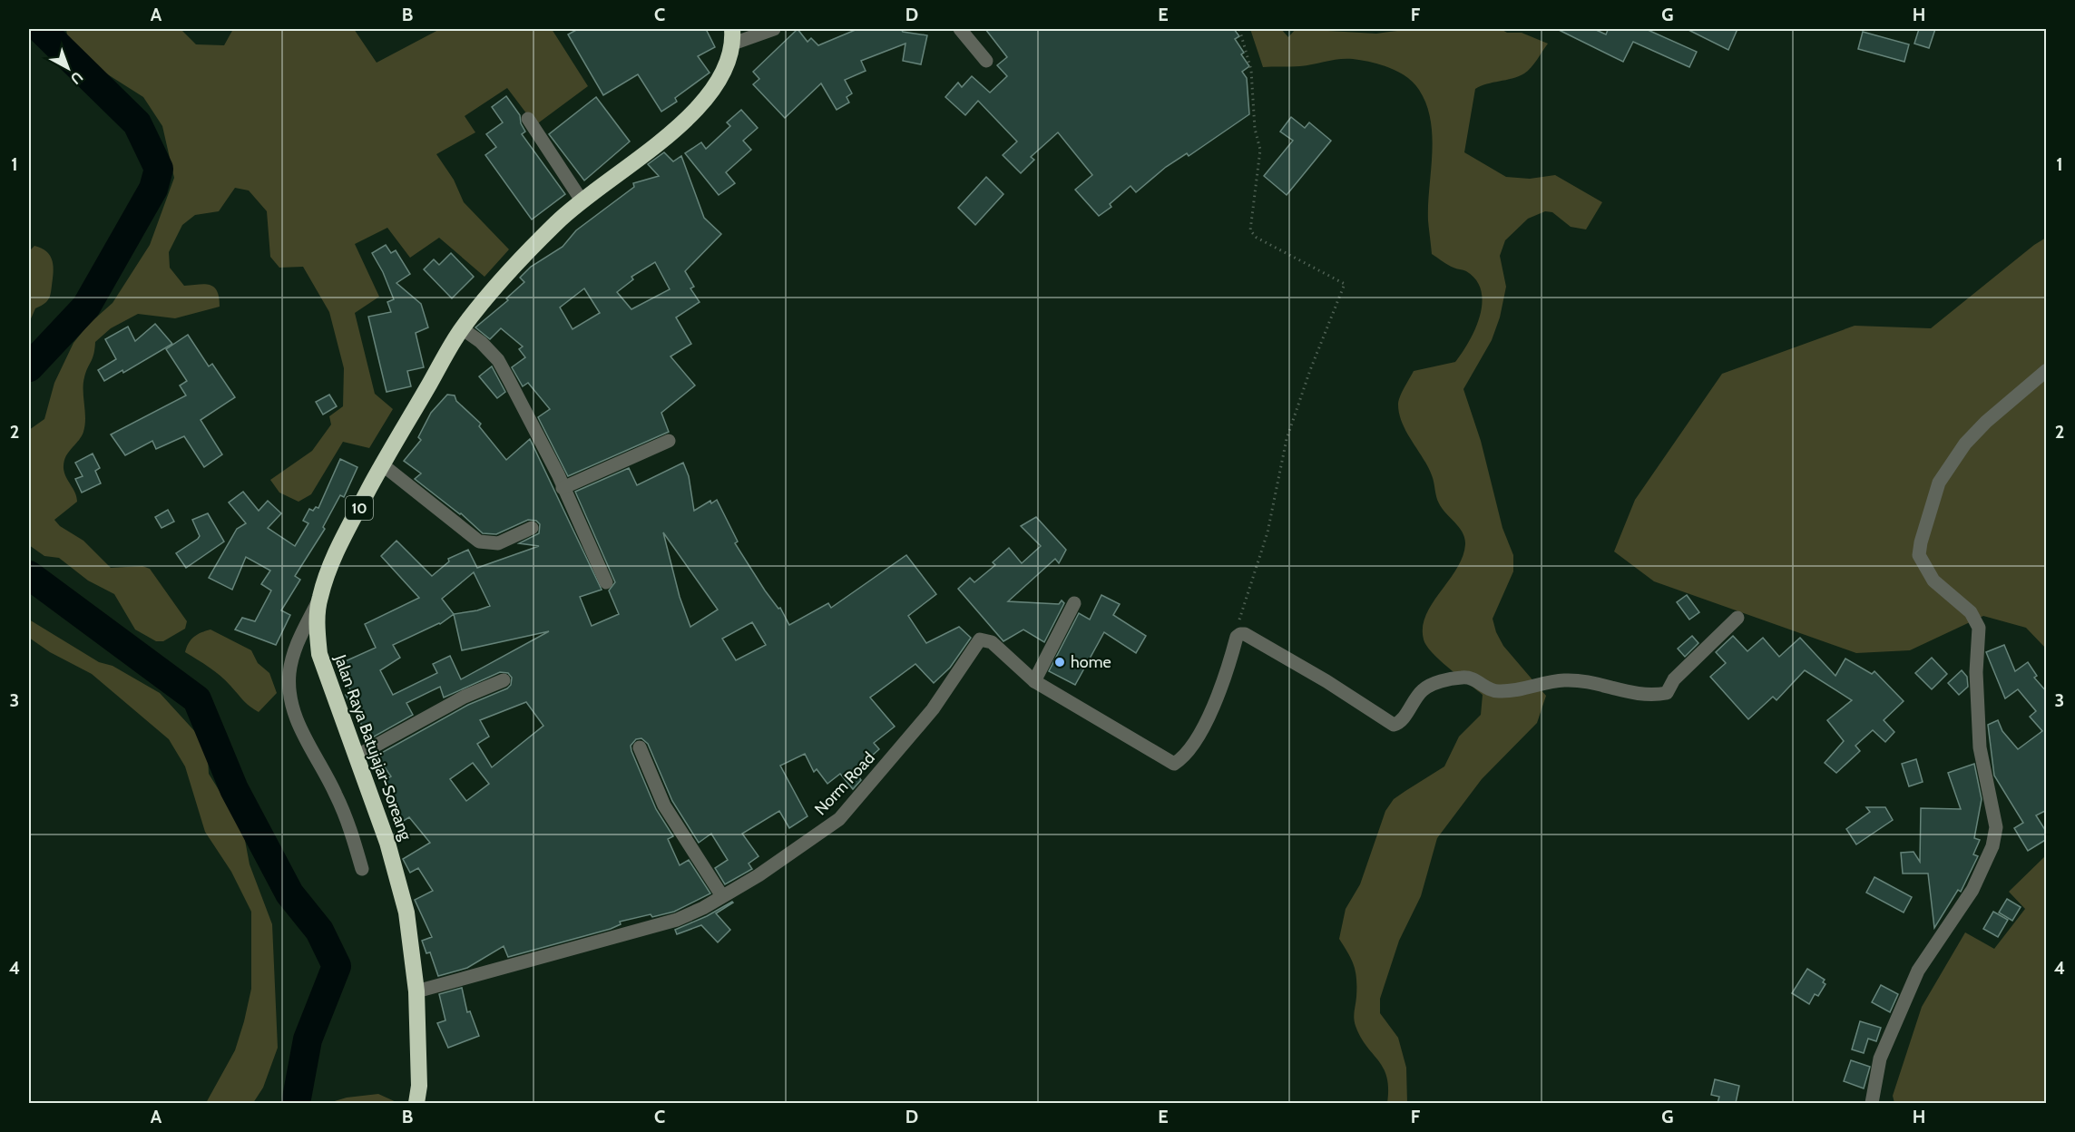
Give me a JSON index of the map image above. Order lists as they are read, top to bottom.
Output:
{
  "streets": {
    "highway": ["10", "Jalan Raya Batujajar-Soreang"],
    "street": ["Norm Road"]
  },
  "crossings": [
    ["Jalan Raya Batujajar-Soreang", "Norm Road"]
  ],
  "places": ["home"],
  "north": "bottom right",
  "grid": {
    "columns": [
      "A",
      "B",
      "C",
      "D",
      "E",
      "F",
      "G",
      "H"
    ],
    "rows": [
      "1",
      "2",
      "3",
      "4"
    ]
  }
}
